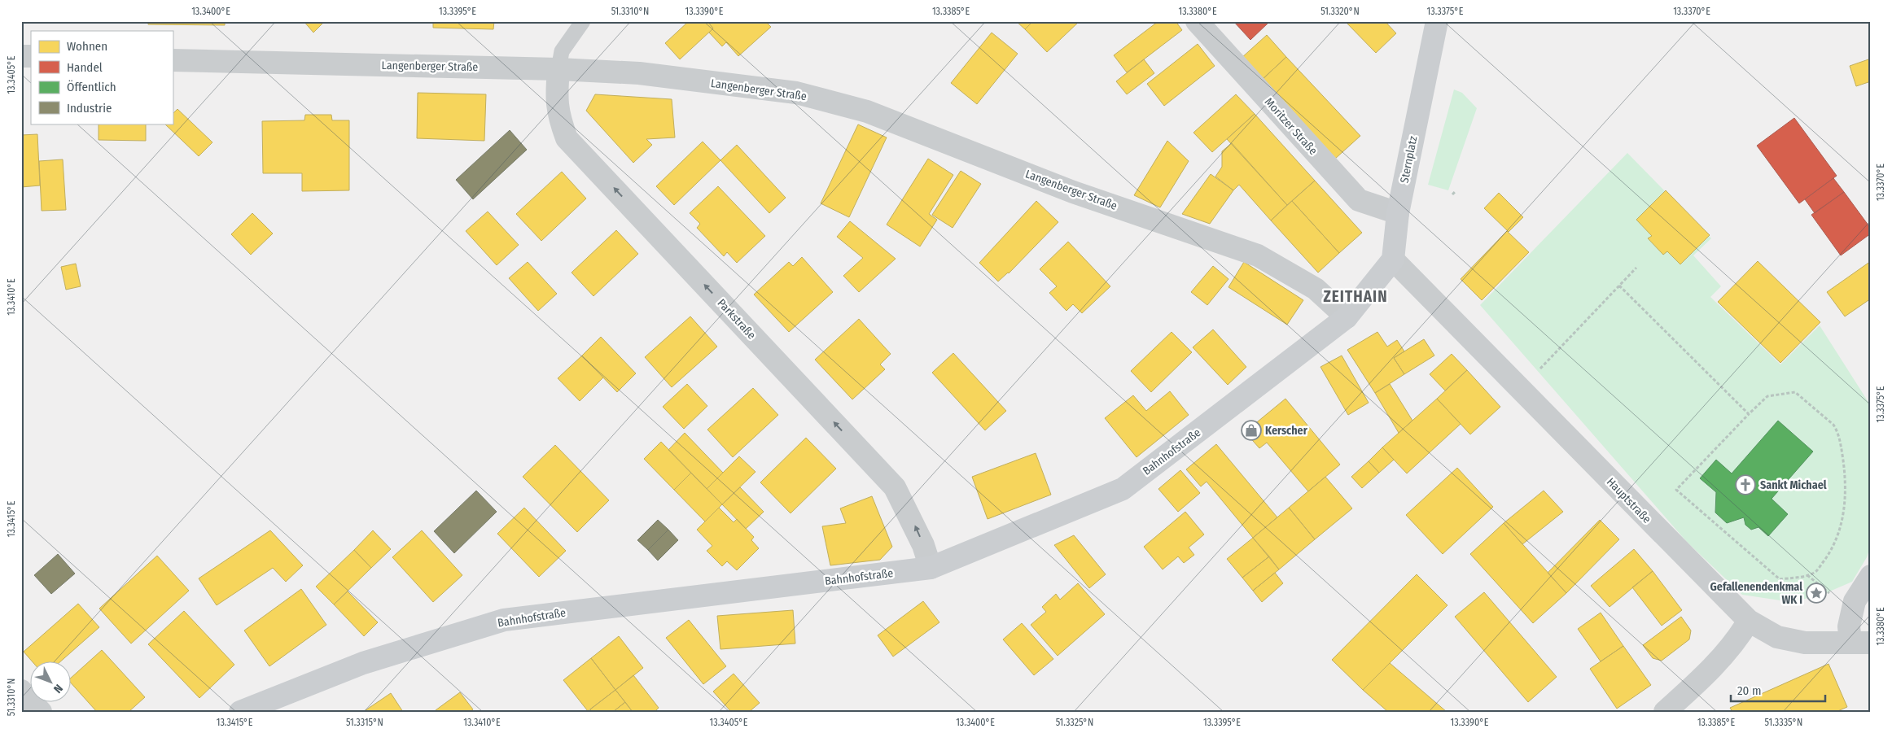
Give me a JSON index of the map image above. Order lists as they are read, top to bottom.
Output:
{
  "streets": {
    "street": [
      "Langenberger Straße",
      "Moritzer Straße",
      "Sternplatz",
      "Parkstraße",
      "Bahnhofstraße",
      "Hauptstraße"
    ]
  },
  "crossings": [
    ["Langenberger Straße", "Parkstraße"],
    ["Langenberger Straße", "Bahnhofstraße"],
    ["Moritzer Straße", "Sternplatz"],
    ["Sternplatz", "Bahnhofstraße"],
    ["Sternplatz", "Hauptstraße"],
    ["Parkstraße", "Bahnhofstraße"],
    ["Bahnhofstraße", "Hauptstraße"]
  ],
  "one_way": ["Parkstraße"],
  "districts": ["ZEITHAIN"],
  "places": {
    "shop": ["Kerscher"],
    "church": ["Sankt Michael"],
    "place": ["Gefallenendenkmal WK I"]
  },
  "legend": [
    "Wohnen",
    "Handel",
    "Öffentlich",
    "Industrie"
  ],
  "scale_bar": "20 m",
  "north": "bottom right",
  "coordinates": [
    "13.3400°E",
    "13.3395°E",
    "51.3310°N",
    "13.3390°E",
    "13.3385°E",
    "13.3380°E",
    "51.3320°N",
    "13.3375°E",
    "13.3370°E",
    "13.3405°E",
    "13.3410°E",
    "13.3415°E",
    "51.3315°N",
    "51.3325°N",
    "51.3335°N"
  ]
}
